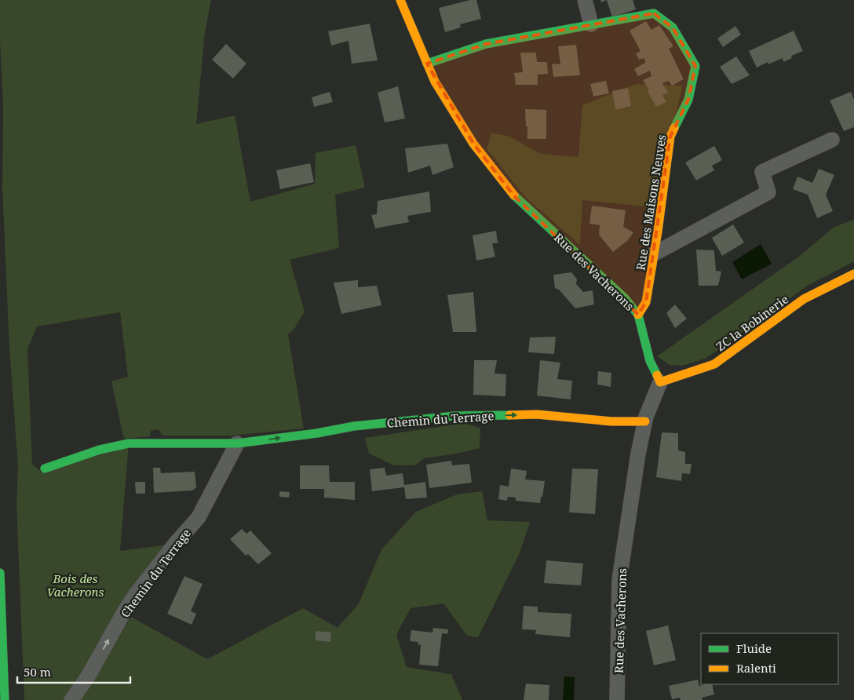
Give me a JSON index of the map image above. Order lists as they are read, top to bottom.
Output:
{
  "streets": {
    "street": [
      "Rue des Maisons Neuves",
      "Rue des Vacherons",
      "ZC la Bobinerie",
      "Chemin du Terrage"
    ]
  },
  "crossings": [
    ["Rue des Maisons Neuves", "Rue des Vacherons"],
    ["Rue des Vacherons", "ZC la Bobinerie"],
    ["Rue des Vacherons", "Chemin du Terrage"]
  ],
  "one_way": ["Chemin du Terrage"],
  "parks": ["Bois des Vacherons"],
  "legend": ["Fluide", "Ralenti"],
  "scale_bar": "50 m"
}
